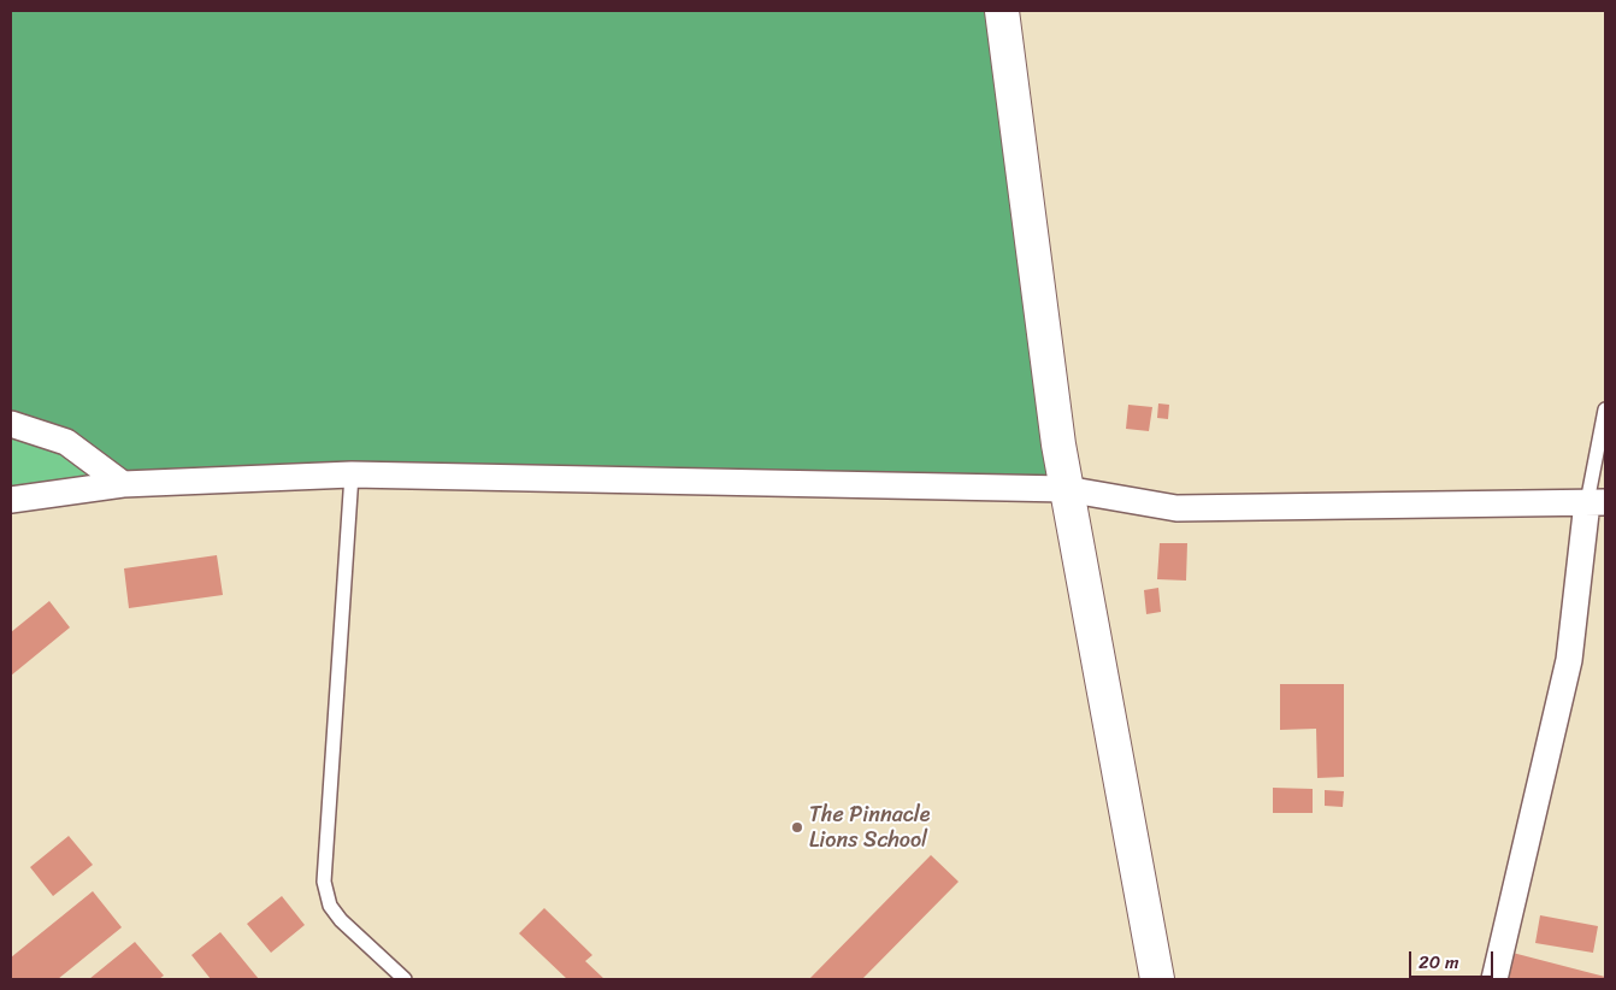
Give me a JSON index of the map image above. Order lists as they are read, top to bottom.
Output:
{
  "places": ["The Pinnacle Lions School"],
  "scale_bar": "20 m"
}
